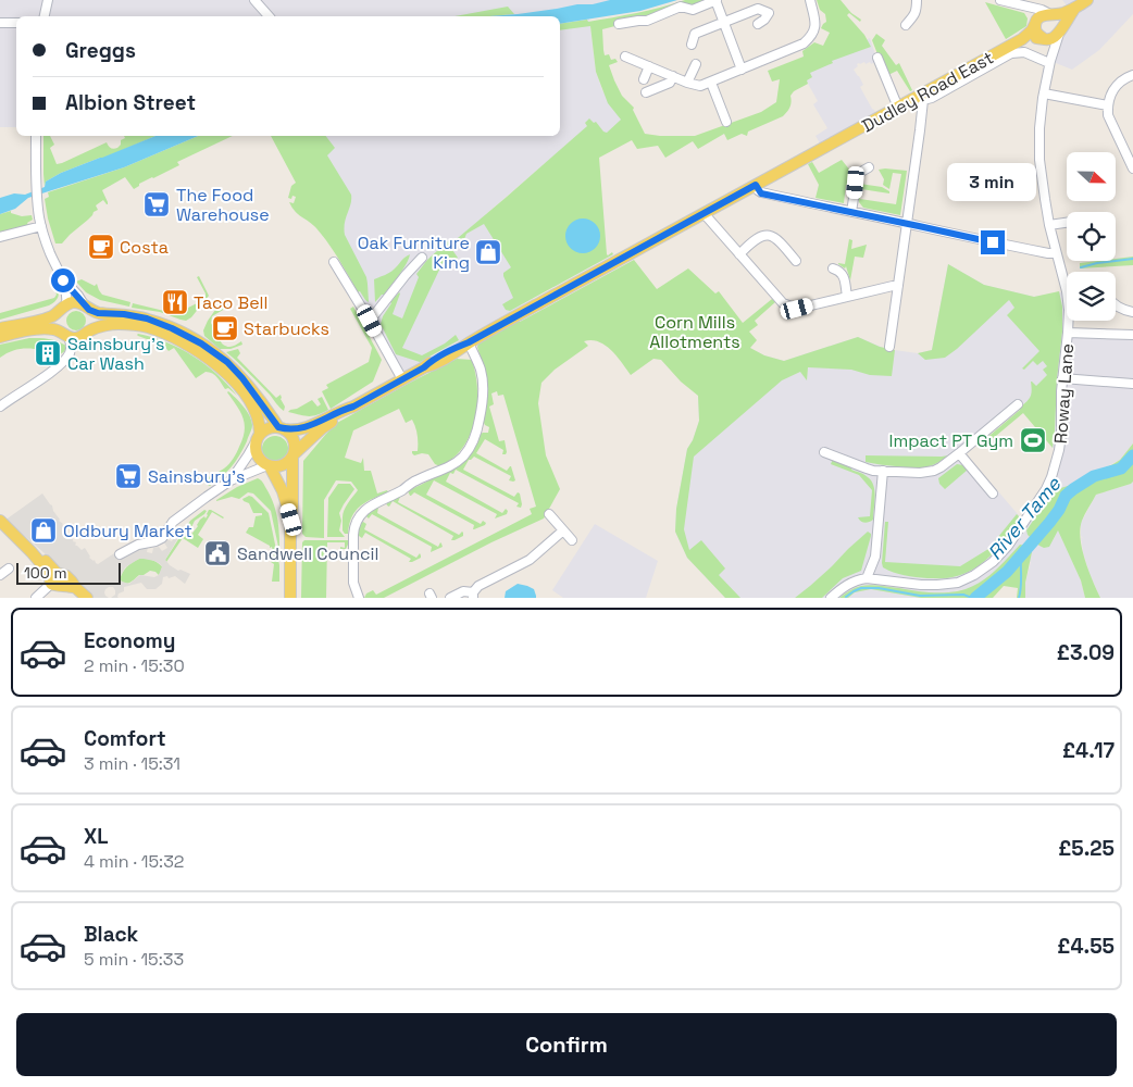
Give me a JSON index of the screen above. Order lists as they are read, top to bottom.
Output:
{
  "streets": {
    "main road": ["Dudley Road East"],
    "street": ["Roway Lane"]
  },
  "crossings": [
    ["Dudley Road East", "Roway Lane"]
  ],
  "water": ["River Tame"],
  "parks": ["Corn Mills Allotments"],
  "places": {
    "supermarket": ["The Food Warehouse", "Sainsbury's"],
    "cafe": ["Costa", "Starbucks"],
    "shop": ["Oak Furniture King", "Oldbury Market"],
    "restaurant": ["Taco Bell"],
    "building": ["Sainsbury's Car Wash"],
    "sports": ["Impact PT Gym"],
    "public building": ["Sandwell Council"]
  },
  "scale_bar": "100 m",
  "north": "right",
  "page": {
    "banner": ["Greggs", "Albion Street"],
    "bubble": "3 min",
    "scale": "100 m",
    "list": [
      {
        "name": "Economy",
        "note": "2 min · 15:30",
        "value": "£3.09"
      },
      {
        "name": "Comfort",
        "note": "3 min · 15:31",
        "value": "£4.17"
      },
      {
        "name": "XL",
        "note": "4 min · 15:32",
        "value": "£5.25"
      },
      {
        "name": "Black",
        "note": "5 min · 15:33",
        "value": "£4.55"
      }
    ],
    "buttons": "Confirm"
  }
}
